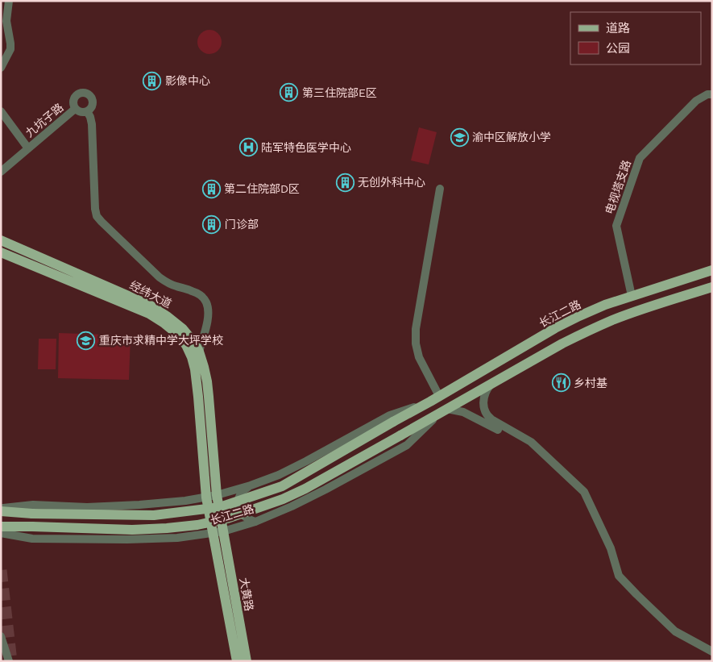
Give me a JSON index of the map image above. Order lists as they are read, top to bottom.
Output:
{
  "streets": {
    "main road": ["经纬大道", "长江二路", "大黄路"],
    "street": ["九坑子路", "电视塔支路"]
  },
  "crossings": [
    ["电视塔支路", "长江二路"],
    ["经纬大道", "长江二路"],
    ["经纬大道", "大黄路"],
    ["长江二路", "大黄路"]
  ],
  "places": {
    "building": [
      "影像中心",
      "第三住院部E区",
      "无创外科中心",
      "第二住院部D区",
      "门诊部"
    ],
    "school or university": ["渝中区解放小学", "重庆市求精中学大坪学校"],
    "hospital": ["陆军特色医学中心"],
    "restaurant": ["乡村基"]
  },
  "legend": ["道路", "公园"]
}
